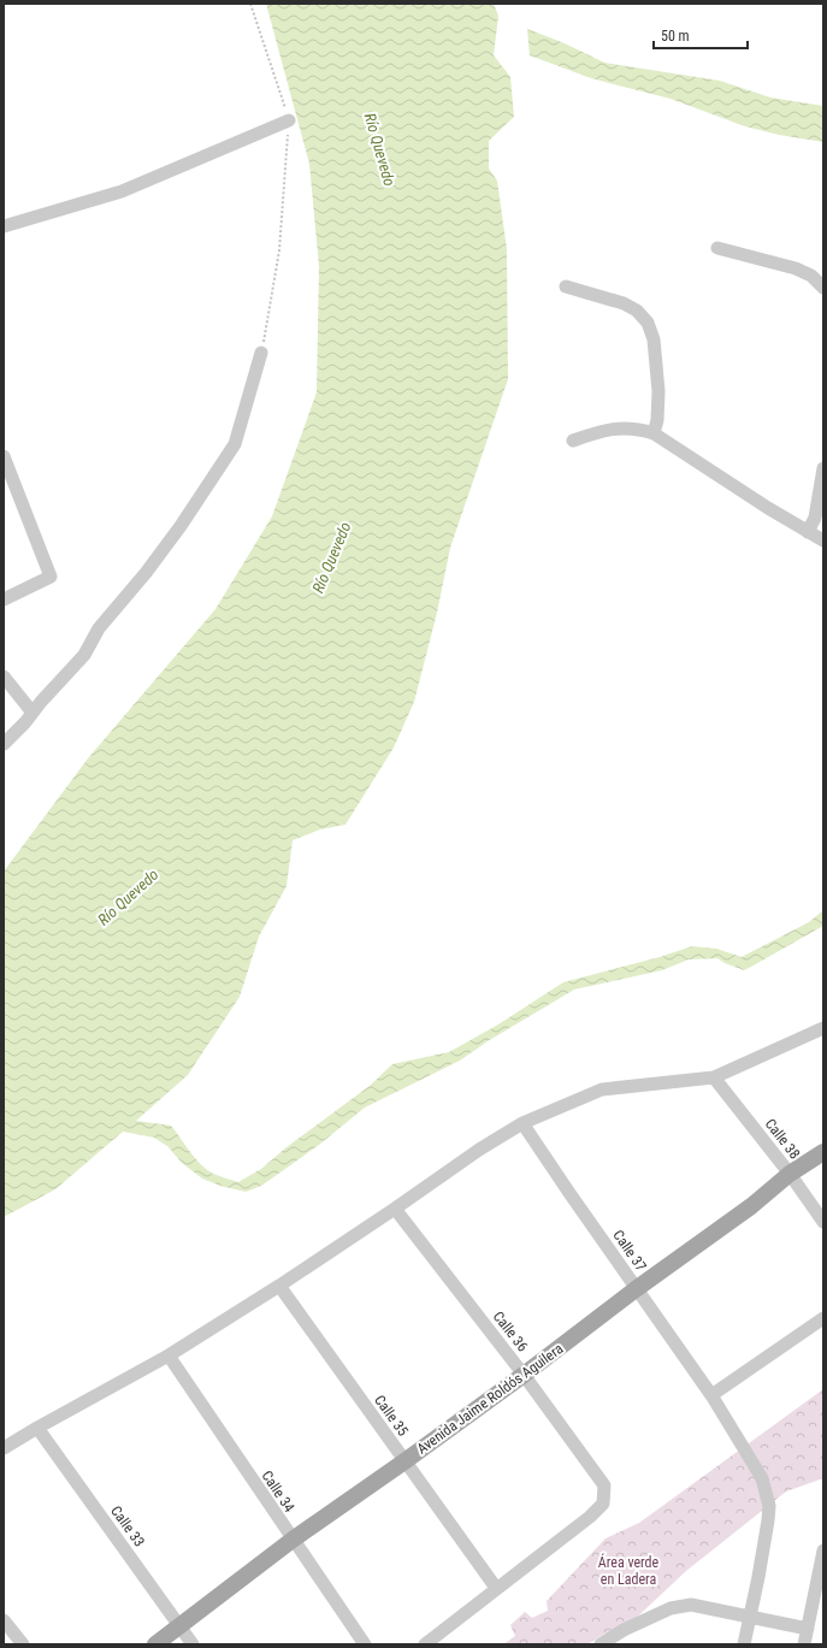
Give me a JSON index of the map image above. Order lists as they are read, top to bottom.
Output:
{
  "streets": {
    "main road": ["Avenida Jaime Roldós Aguilera"],
    "street": [
      "Calle 38",
      "Calle 37",
      "Calle 36",
      "Calle 35",
      "Calle 34",
      "Calle 33"
    ]
  },
  "crossings": [
    ["Calle 38", "Avenida Jaime Roldós Aguilera"],
    ["Calle 37", "Avenida Jaime Roldós Aguilera"],
    ["Calle 36", "Avenida Jaime Roldós Aguilera"],
    ["Calle 36", "Calle 35"],
    ["Avenida Jaime Roldós Aguilera", "Calle 35"],
    ["Avenida Jaime Roldós Aguilera", "Calle 34"],
    ["Avenida Jaime Roldós Aguilera", "Calle 33"]
  ],
  "water": ["Río Quevedo"],
  "parks": ["Área verde en Ladera"],
  "scale_bar": "50 m"
}
